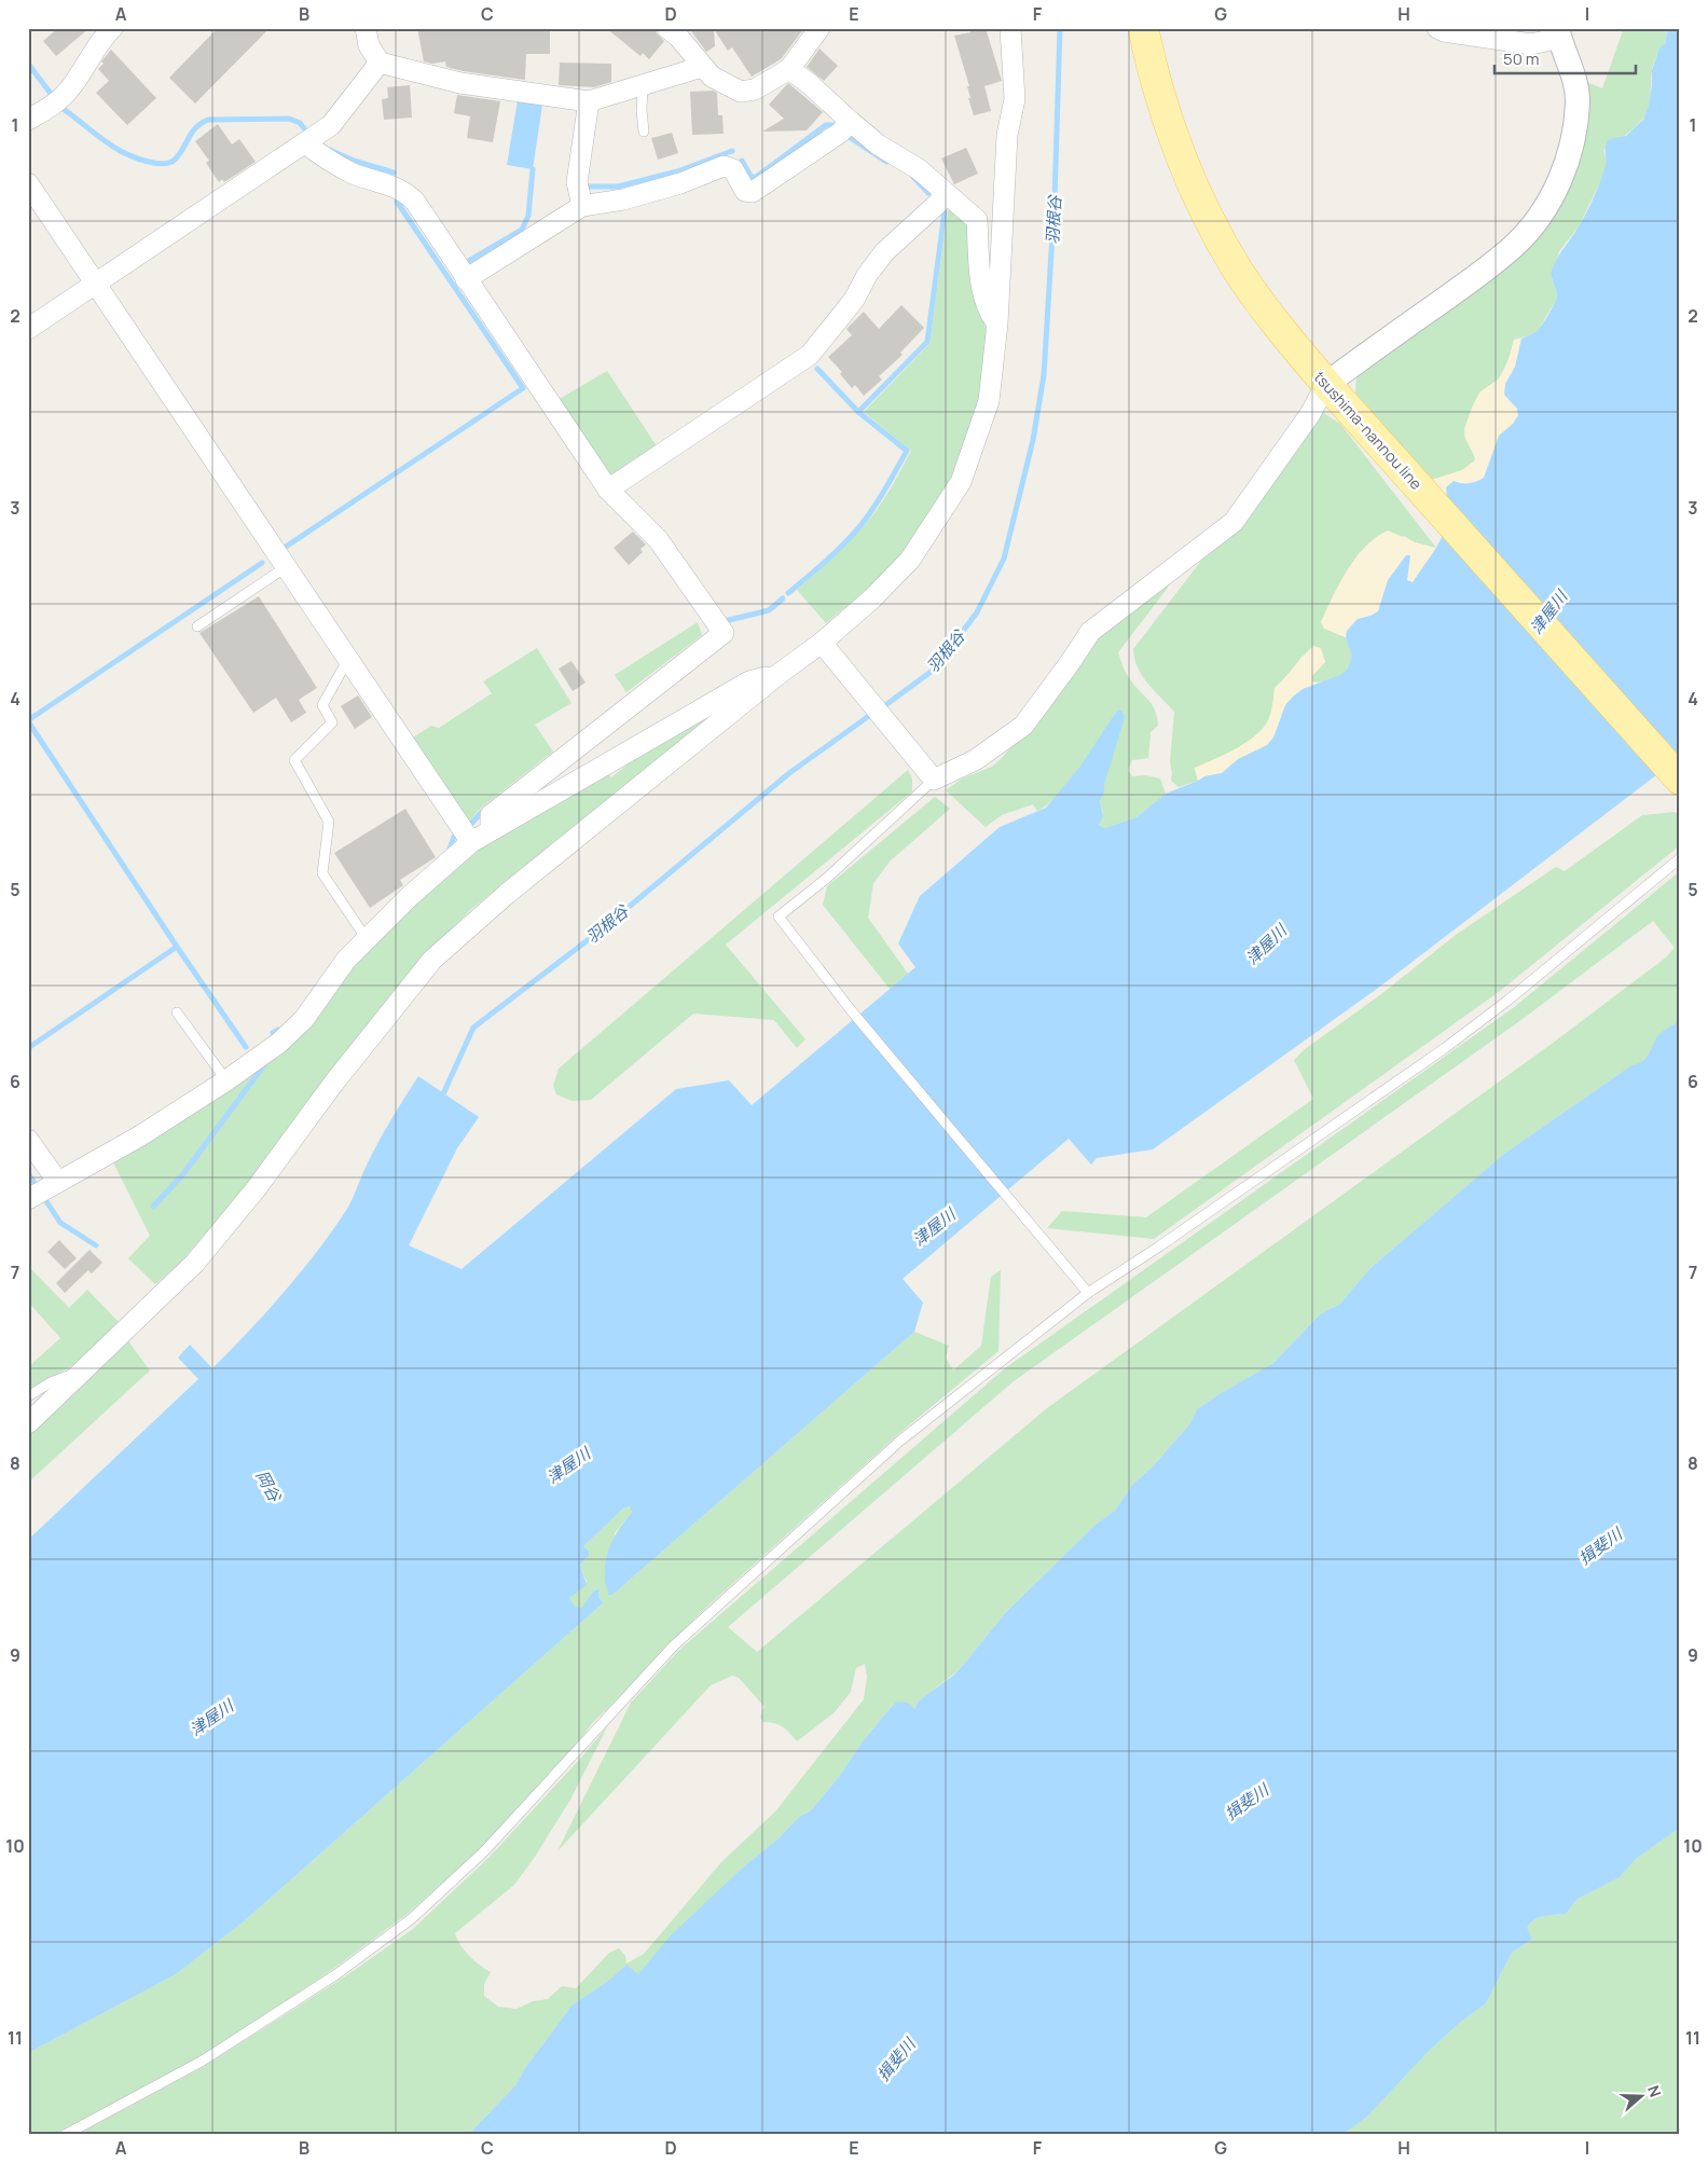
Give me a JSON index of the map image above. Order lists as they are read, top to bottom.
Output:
{
  "streets": {
    "main road": ["tsushima-nannou line"]
  },
  "water": [
    "羽根谷",
    "津屋川",
    "岡谷",
    "揖斐川"
  ],
  "scale_bar": "50 m",
  "north": "right",
  "grid": {
    "columns": [
      "A",
      "B",
      "C",
      "D",
      "E",
      "F",
      "G",
      "H",
      "I"
    ],
    "rows": [
      "1",
      "2",
      "3",
      "4",
      "5",
      "6",
      "7",
      "8",
      "9",
      "10",
      "11"
    ]
  }
}
